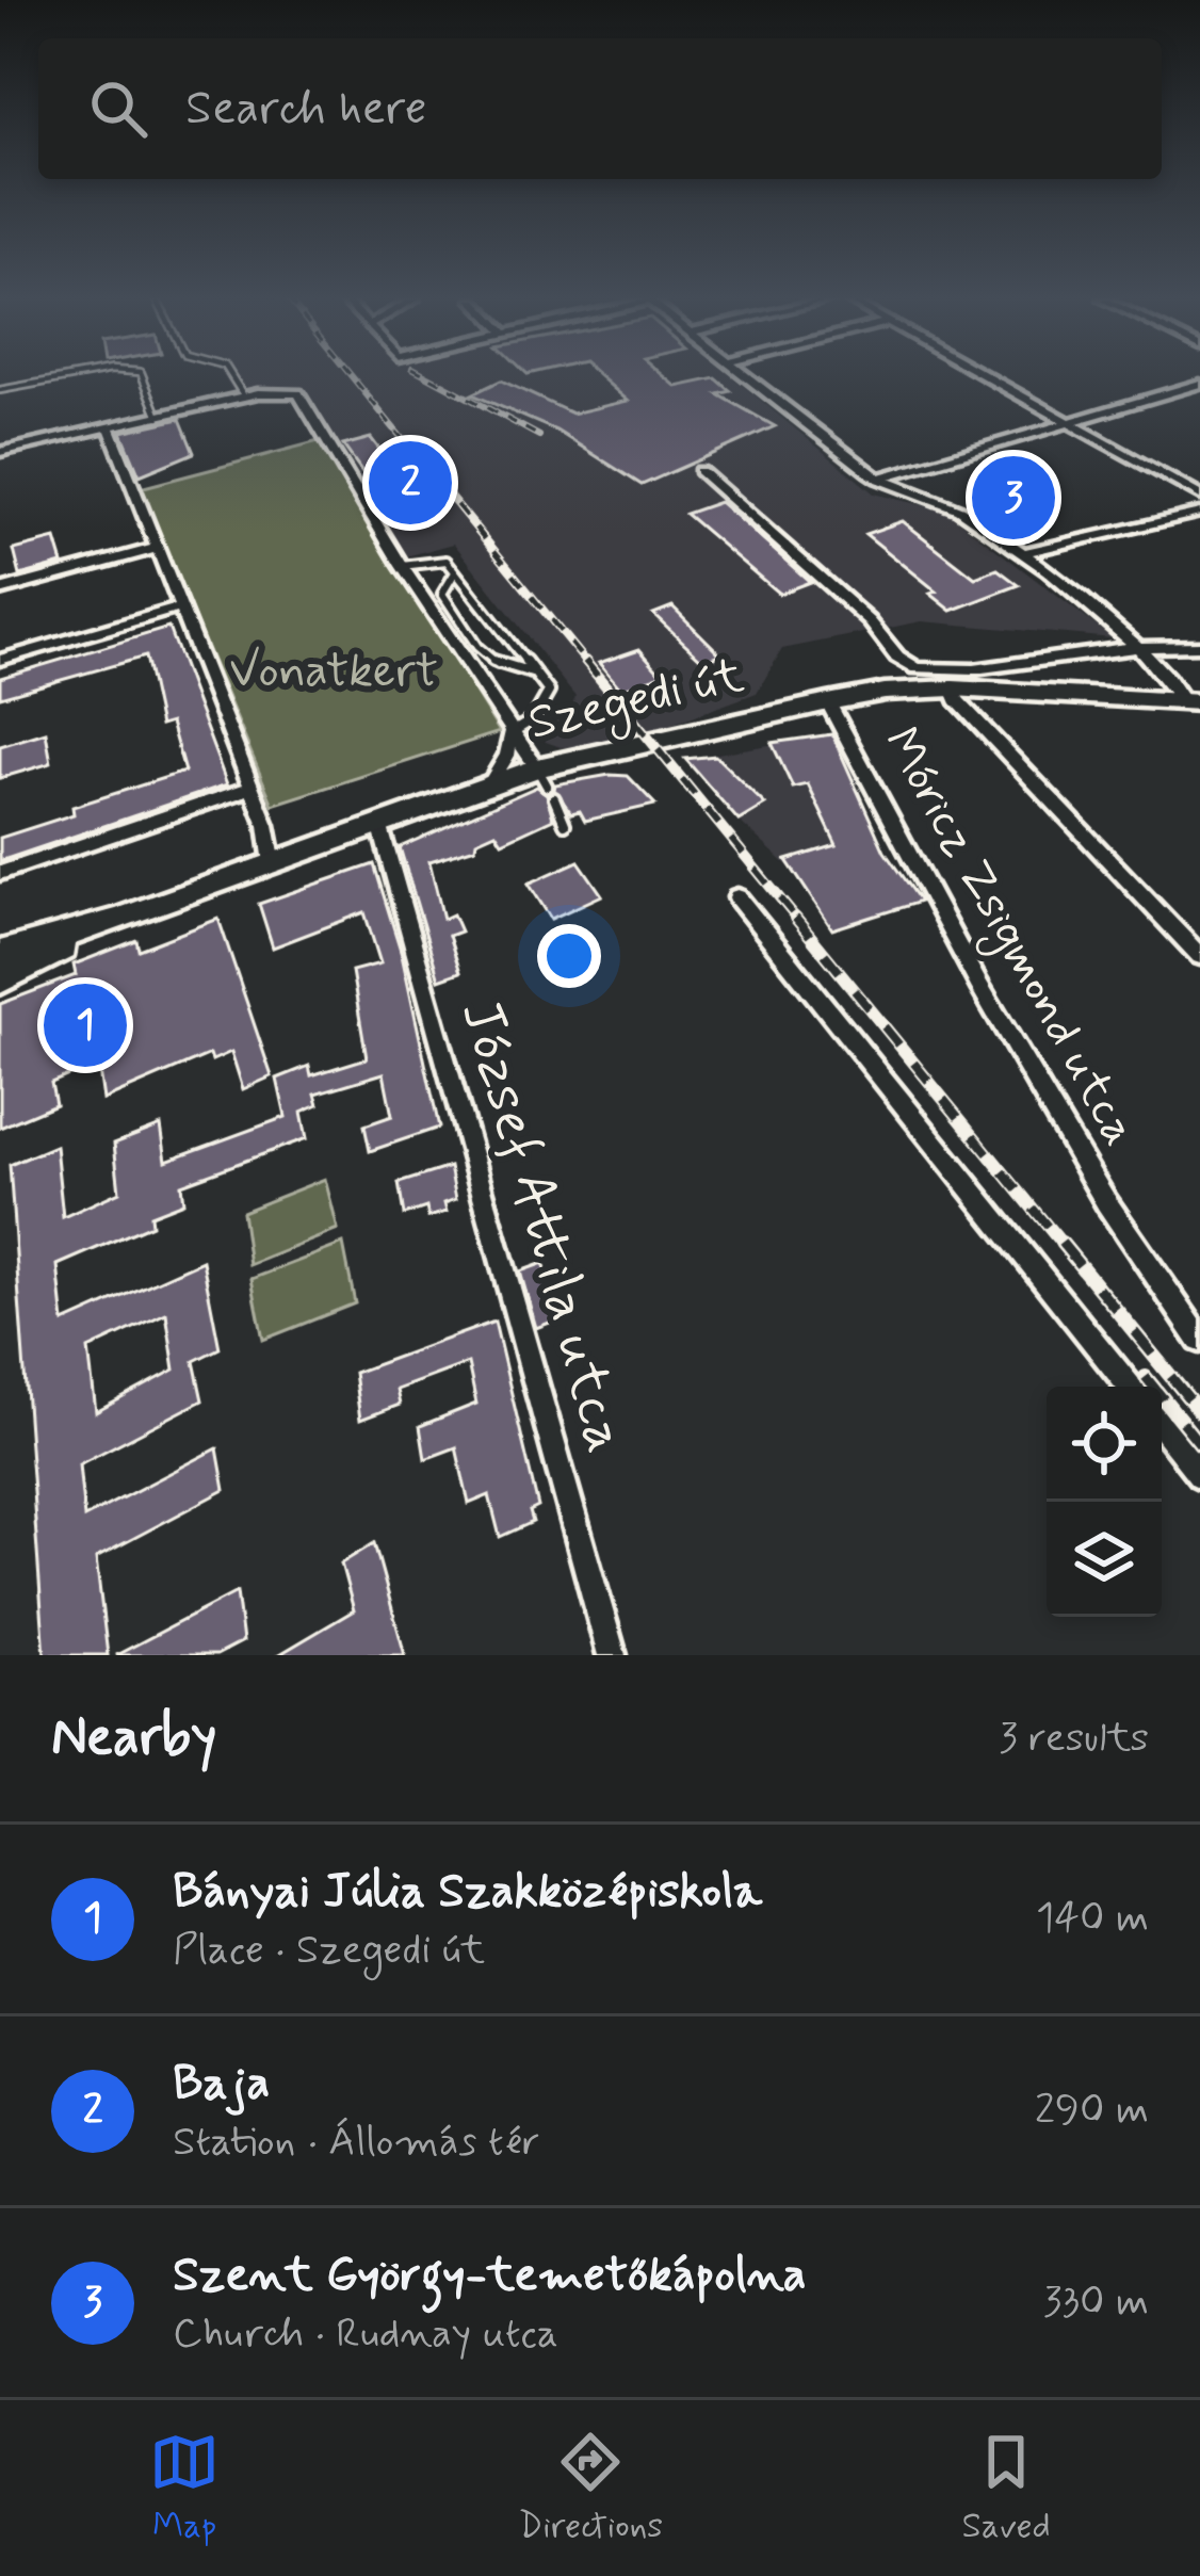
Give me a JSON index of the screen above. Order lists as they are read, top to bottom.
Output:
{
  "streets": {
    "main road": ["Szegedi út"],
    "street": ["Móricz Zsigmond utca", "József Attila utca"]
  },
  "crossings": [
    ["Szegedi út", "Móricz Zsigmond utca"],
    ["Szegedi út", "József Attila utca"]
  ],
  "parks": ["Vonatkert"],
  "page": {
    "search": "Search here",
    "pins": ["2", "3", "1"],
    "heading": ["Nearby", "3 results"],
    "list": [
      {
        "mark": "1",
        "name": "Bányai Júlia Szakközépiskola",
        "note": "Place · Szegedi út",
        "value": "140 m"
      },
      {
        "mark": "2",
        "name": "Baja",
        "note": "Station · Állomás tér",
        "value": "290 m"
      },
      {
        "mark": "3",
        "name": "Szent György-temetőkápolna",
        "note": "Church · Rudnay utca",
        "value": "330 m"
      }
    ],
    "nav": ["Map", "Directions", "Saved"]
  }
}
